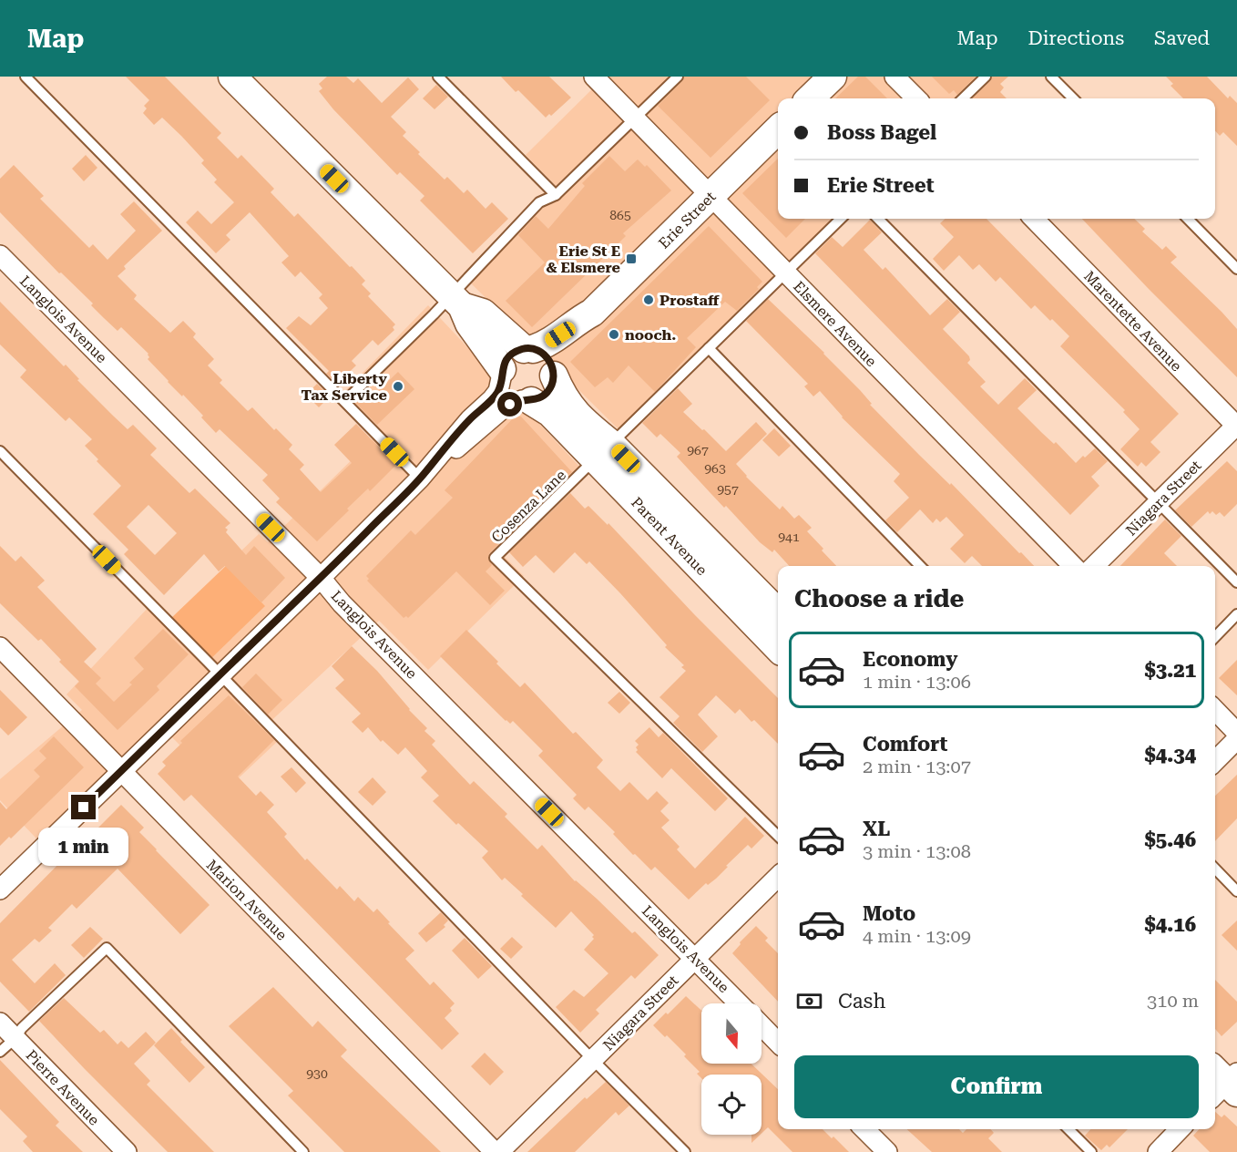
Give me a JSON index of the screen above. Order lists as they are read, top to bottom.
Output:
{
  "streets": {
    "street": [
      "Erie Street",
      "Langlois Avenue",
      "Marentette Avenue",
      "Elsmere Avenue",
      "Niagara Street",
      "Parent Avenue",
      "Marion Avenue",
      "Pierre Avenue"
    ],
    "lane": ["Cosenza Lane"]
  },
  "crossings": [
    ["Erie Street", "Elsmere Avenue"],
    ["Erie Street", "Parent Avenue"],
    ["Langlois Avenue", "Niagara Street"],
    ["Marentette Avenue", "Niagara Street"],
    ["Elsmere Avenue", "Cosenza Lane"],
    ["Niagara Street", "Marion Avenue"],
    ["Cosenza Lane", "Parent Avenue"]
  ],
  "places": {
    "transit": ["Erie St E & Elsmere"],
    "other": ["Prostaff", "nooch.", "Liberty Tax Service"]
  },
  "house_numbers": [
    "865",
    "967",
    "963",
    "957",
    "941",
    "930"
  ],
  "north": "bottom",
  "page": {
    "header": "Map",
    "nav": ["Map", "Directions", "Saved"],
    "banner": ["Boss Bagel", "Erie Street"],
    "heading": "Choose a ride",
    "list": [
      {
        "name": "Economy",
        "note": "1 min · 13:06",
        "value": "$3.21"
      },
      {
        "name": "Comfort",
        "note": "2 min · 13:07",
        "value": "$4.34"
      },
      {
        "name": "XL",
        "note": "3 min · 13:08",
        "value": "$5.46"
      },
      {
        "name": "Moto",
        "note": "4 min · 13:09",
        "value": "$4.16"
      }
    ],
    "bubble": "1 min",
    "pay": ["Cash", "310 m"],
    "buttons": "Confirm"
  }
}
